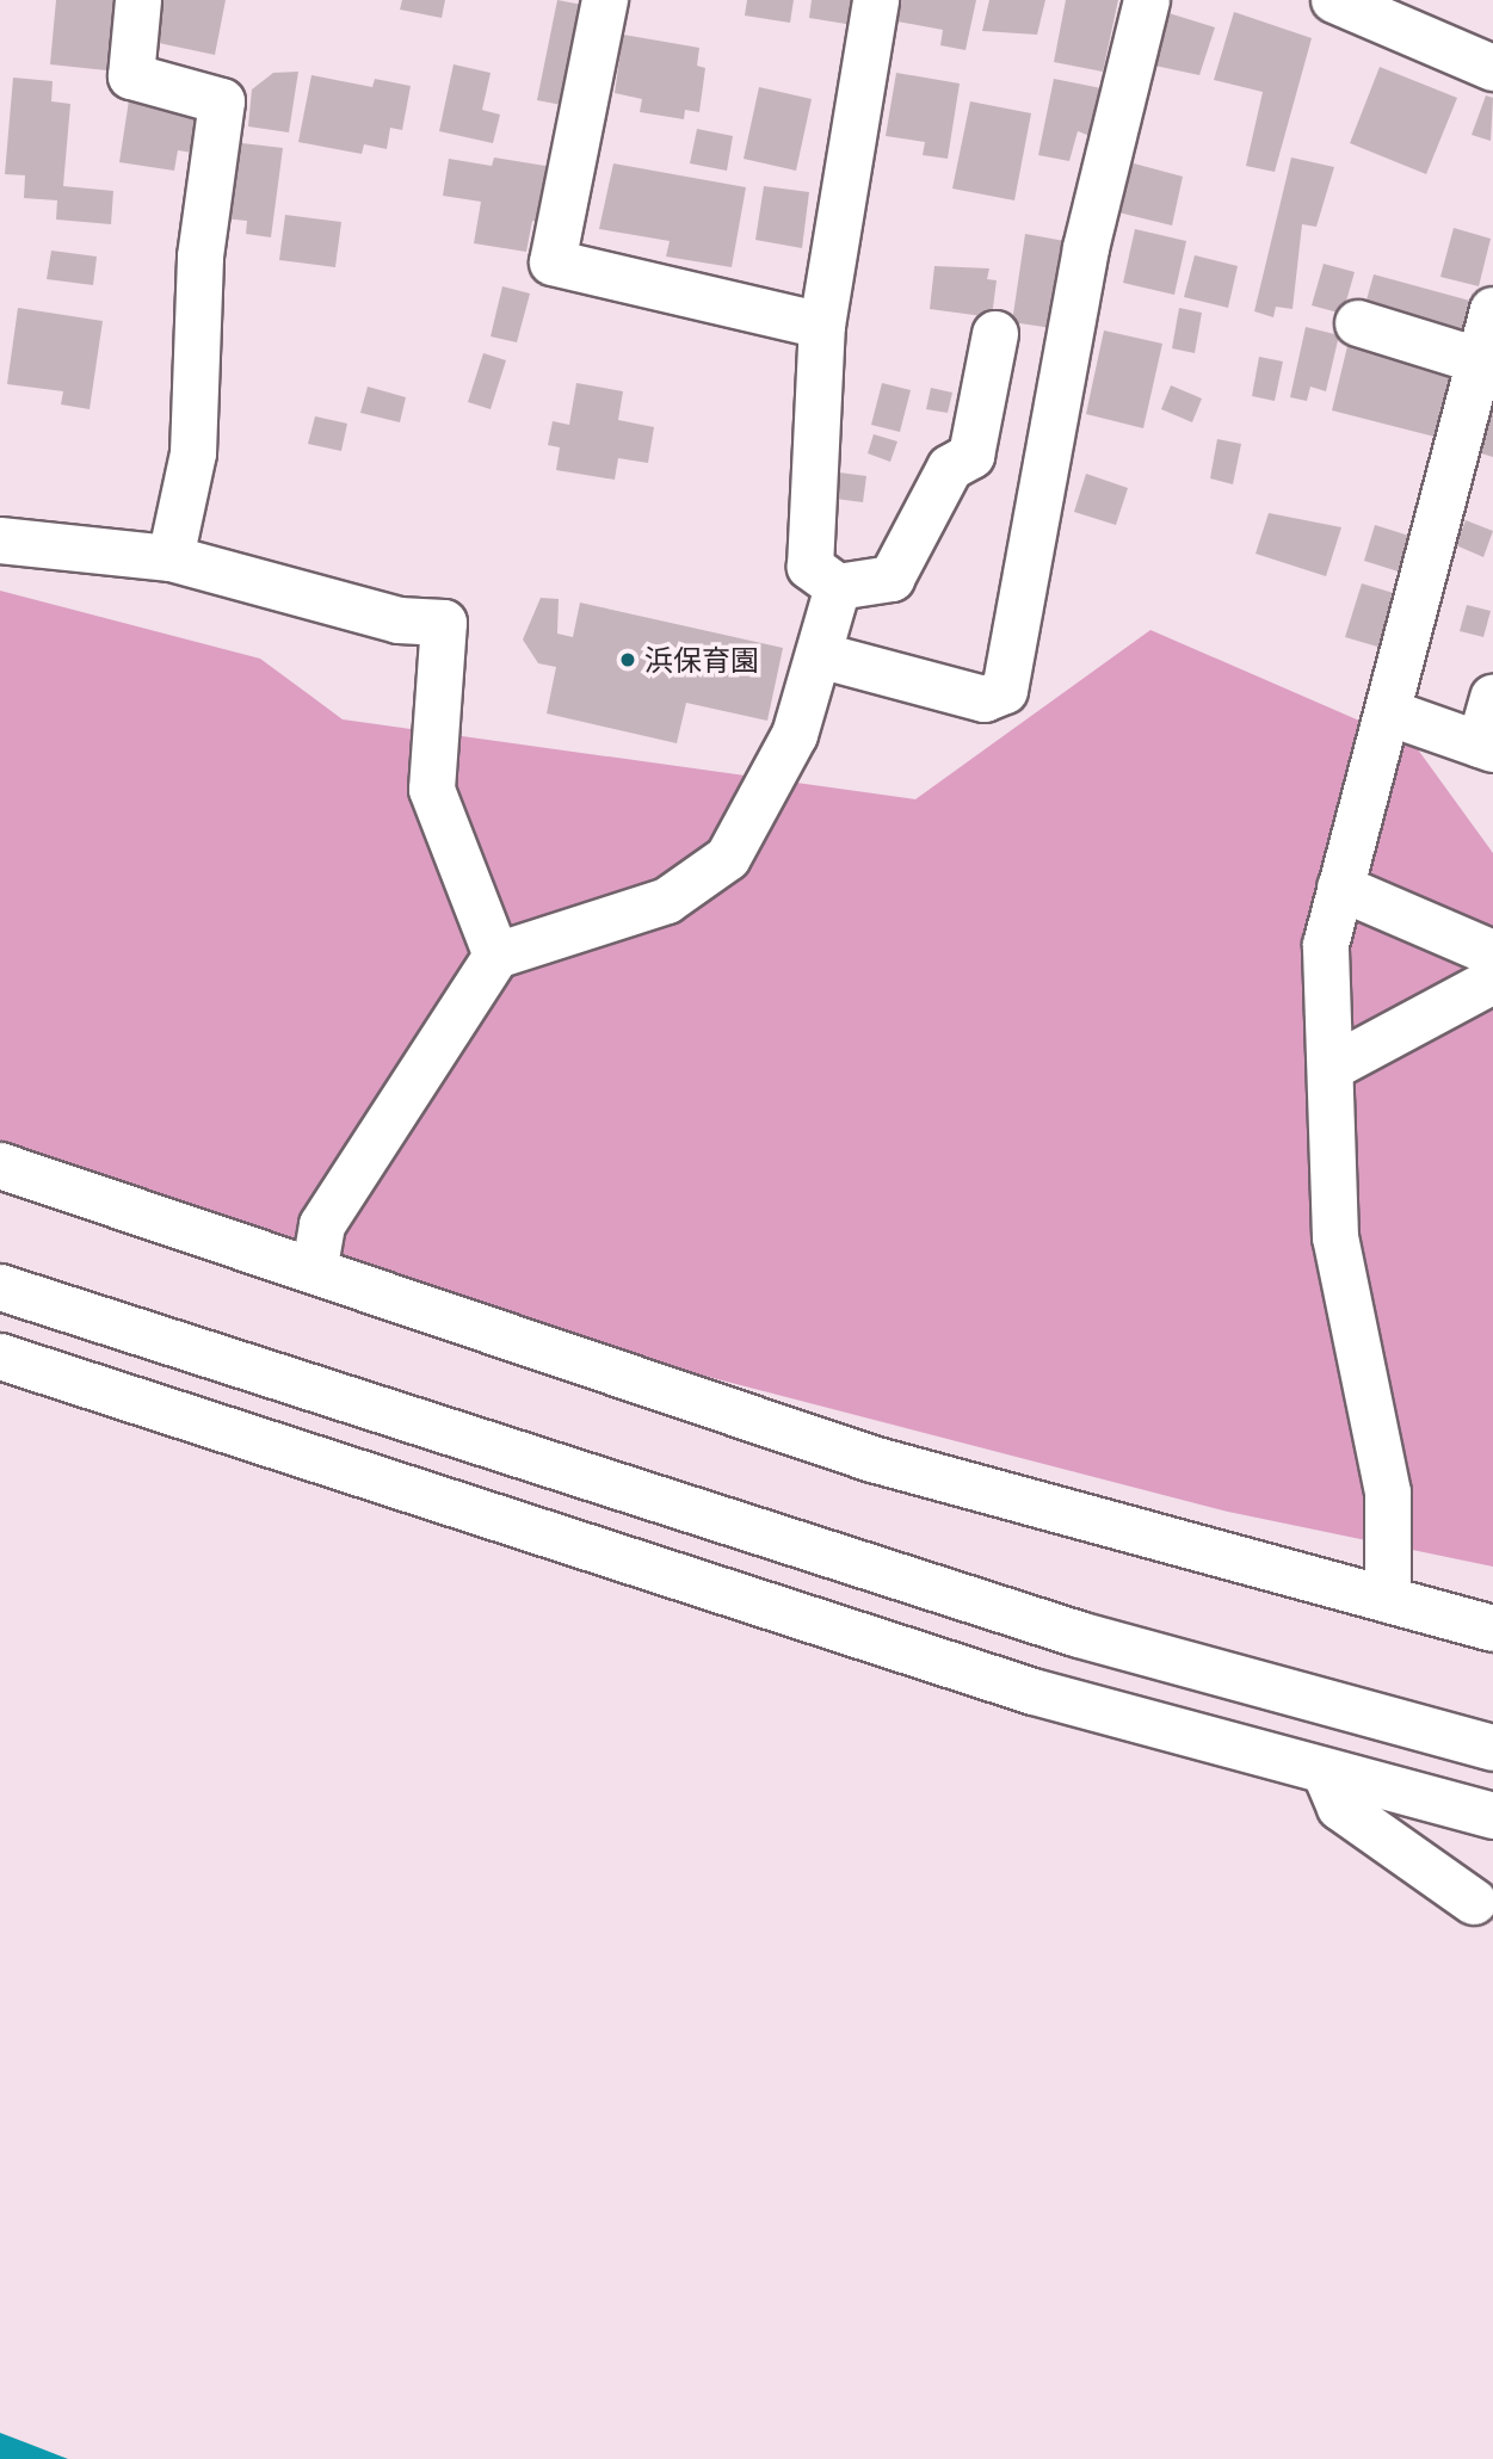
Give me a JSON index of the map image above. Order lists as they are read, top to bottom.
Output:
{
  "places": ["浜保育園"]
}
